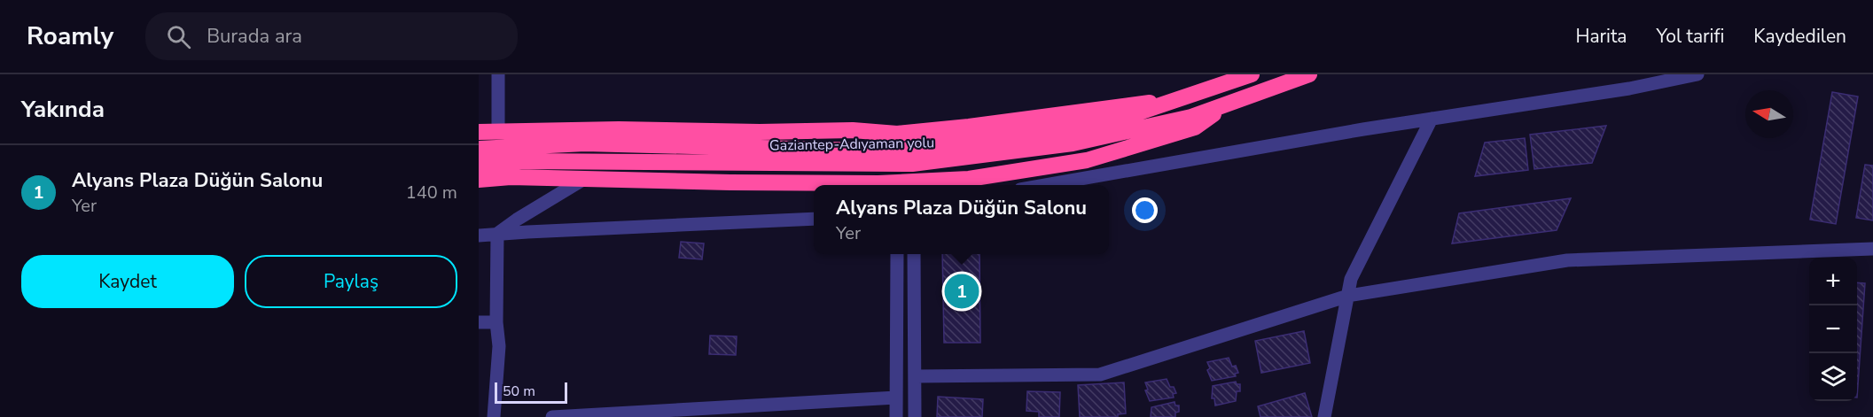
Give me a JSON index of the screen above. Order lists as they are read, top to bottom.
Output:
{
  "streets": {
    "highway": ["Gaziantep-Adıyaman yolu"]
  },
  "scale_bar": "50 m",
  "north": "left",
  "page": {
    "header": "Roamly",
    "search": "Burada ara",
    "nav": ["Harita", "Yol tarifi", "Kaydedilen"],
    "heading": "Yakında",
    "list": [
      {
        "mark": "1",
        "name": "Alyans Plaza Düğün Salonu",
        "note": "Yer",
        "value": "140 m"
      }
    ],
    "popup": ["Alyans Plaza Düğün Salonu", "Yer"],
    "buttons": ["Kaydet", "Paylaş"],
    "map_buttons": ["+", "−"],
    "pins": "1",
    "scale": "50 m"
  }
}
